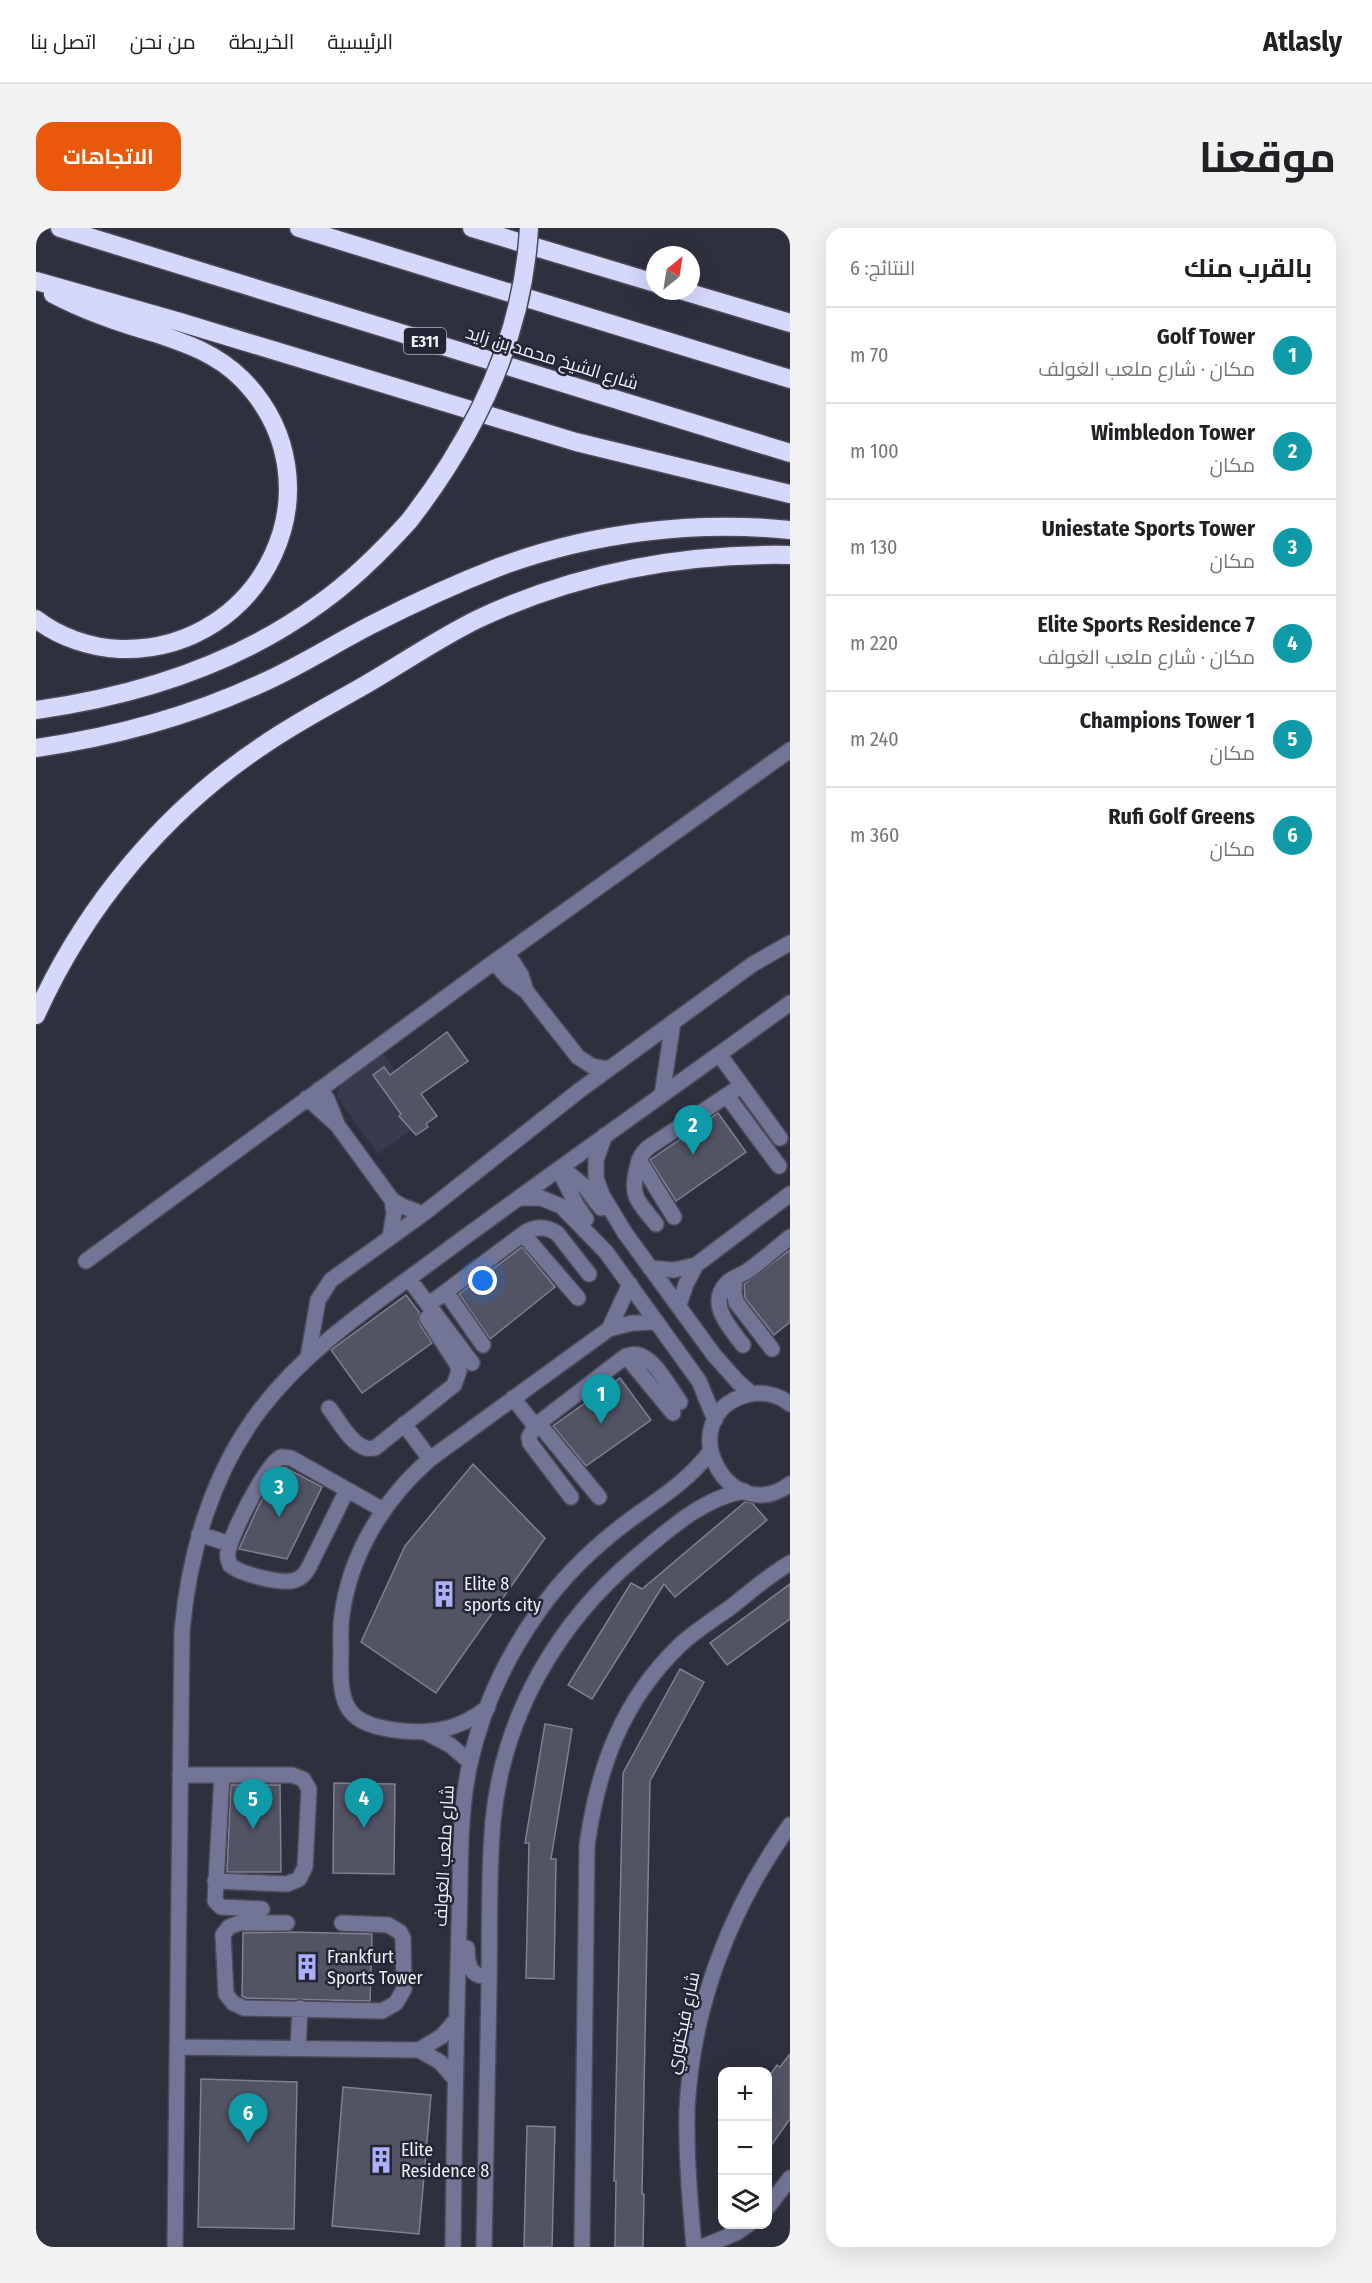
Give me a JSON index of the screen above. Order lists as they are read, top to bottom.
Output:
{
  "streets": {
    "highway": ["E311", "شارع الشيخ محمد بن زايد"],
    "street": ["شارع ملعب الغولف", "شارع فيكتوري"]
  },
  "places": {
    "building": ["Elite 8 sports city", "Frankfurt Sports Tower", "Elite Residence 8"]
  },
  "north": "top right",
  "page": {
    "header": "Atlasly",
    "nav": [
      "الرئيسية",
      "الخريطة",
      "من نحن",
      "اتصل بنا"
    ],
    "title": "موقعنا",
    "buttons": "الاتجاهات",
    "heading": ["بالقرب منك", "النتائج: 6"],
    "list": [
      {
        "mark": "1",
        "name": "Golf Tower",
        "note": "مكان · شارع ملعب الغولف",
        "value": "70 m"
      },
      {
        "mark": "2",
        "name": "Wimbledon Tower",
        "note": "مكان",
        "value": "100 m"
      },
      {
        "mark": "3",
        "name": "Uniestate Sports Tower",
        "note": "مكان",
        "value": "130 m"
      },
      {
        "mark": "4",
        "name": "Elite Sports Residence 7",
        "note": "مكان · شارع ملعب الغولف",
        "value": "220 m"
      },
      {
        "mark": "5",
        "name": "Champions Tower 1",
        "note": "مكان",
        "value": "240 m"
      },
      {
        "mark": "6",
        "name": "Rufi Golf Greens",
        "note": "مكان",
        "value": "360 m"
      }
    ],
    "pins": [
      "2",
      "1",
      "3",
      "4",
      "5",
      "6"
    ],
    "map_buttons": ["+", "−"]
  }
}
